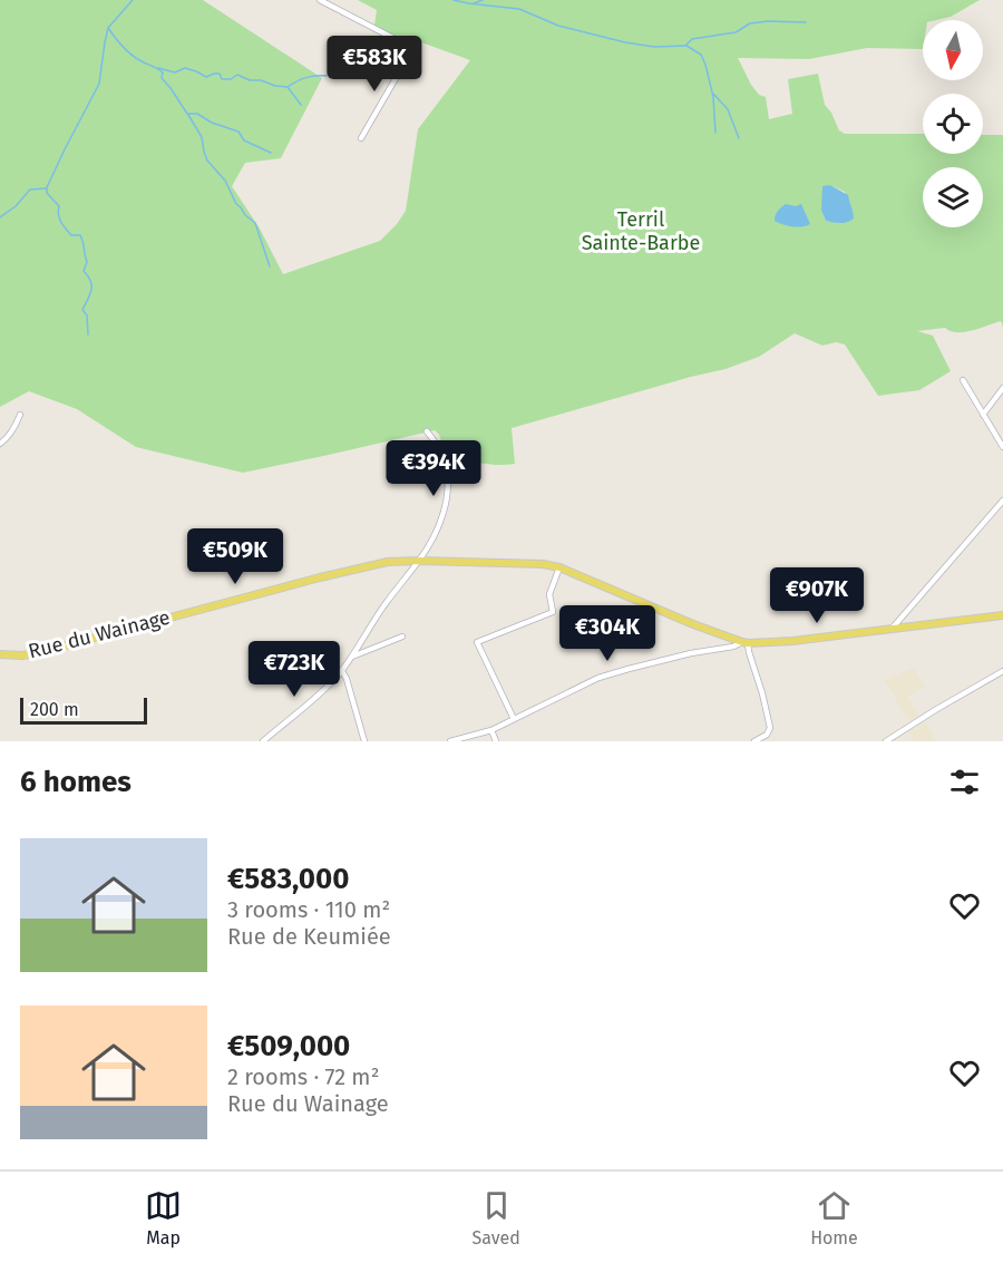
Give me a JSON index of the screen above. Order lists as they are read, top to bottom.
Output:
{
  "streets": {
    "main road": ["Rue du Wainage"]
  },
  "parks": ["Terril Sainte-Barbe"],
  "scale_bar": "200 m",
  "north": "bottom",
  "page": {
    "price": [
      "€583K",
      "€394K",
      "€509K",
      "€907K",
      "€304K",
      "€723K"
    ],
    "scale": "200 m",
    "heading": "6 homes",
    "list": [
      {
        "name": "€583,000",
        "note": "3 rooms · 110 m² · Rue de Keumiée"
      },
      {
        "name": "€509,000",
        "note": "2 rooms · 72 m² · Rue du Wainage"
      }
    ],
    "tabs": ["Map", "Saved", "Home"]
  }
}
